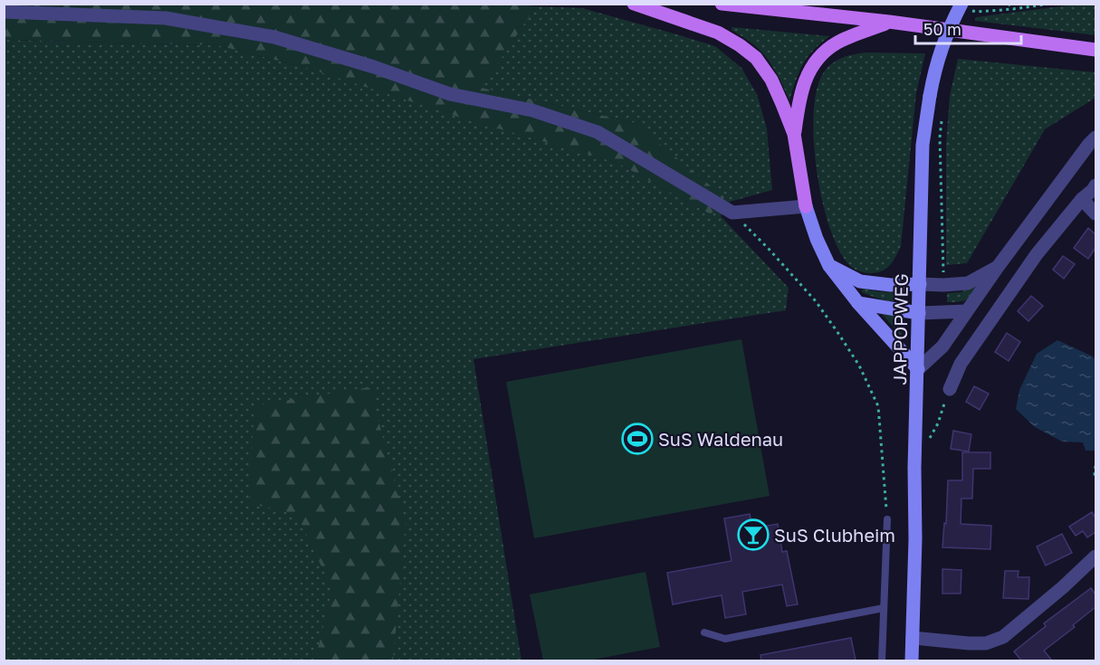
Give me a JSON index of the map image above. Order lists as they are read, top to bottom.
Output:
{
  "streets": {
    "street": ["JAPPOPWEG"]
  },
  "places": {
    "sports": ["SuS Waldenau"],
    "bar": ["SuS Clubheim"]
  },
  "scale_bar": "50 m"
}
